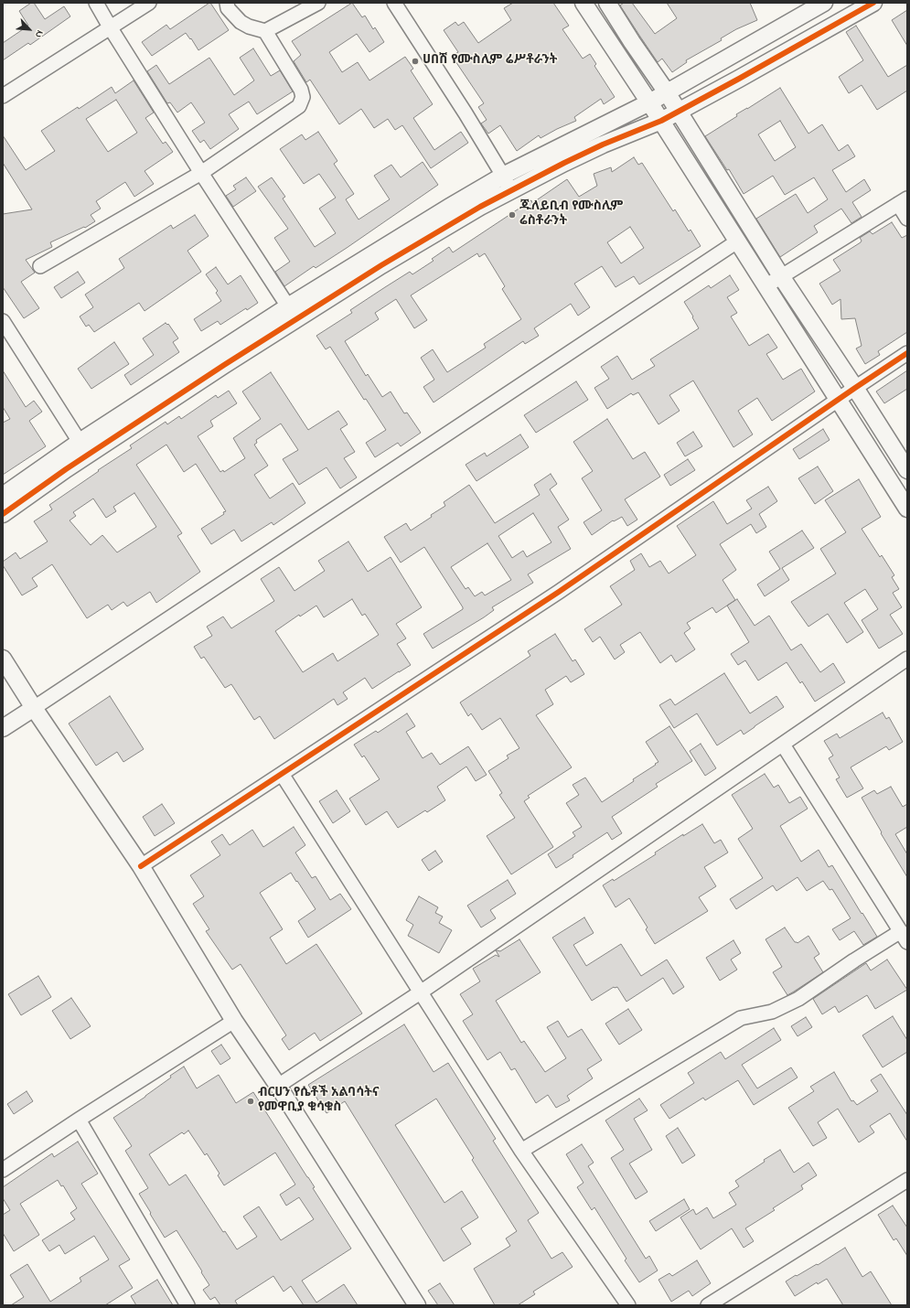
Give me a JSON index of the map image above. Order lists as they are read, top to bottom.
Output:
{
  "places": ["ሀበሽ የሙስሊም ሬሥቶራንት", "ጁለይቢብ የሙስሊም ሬስቶራንት", "ብርሀን የሴቶች አልባሳትና የመዋቢያ ቁሳቁስ"],
  "north": "bottom right"
}
